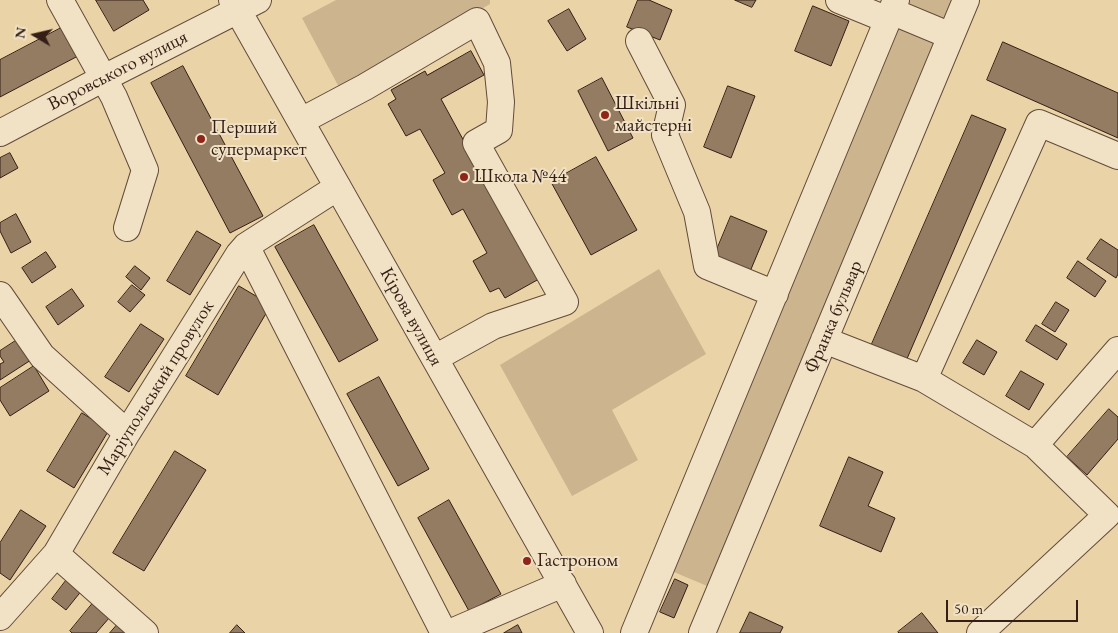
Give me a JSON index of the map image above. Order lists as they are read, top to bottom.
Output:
{
  "streets": {
    "street": [
      "Воровського вулиця",
      "Кірова вулиця",
      "Франка бульвар",
      "Маріупольський провулок"
    ]
  },
  "crossings": [
    ["Воровського вулиця", "Кірова вулиця"],
    ["Кірова вулиця", "Маріупольський провулок"]
  ],
  "places": [
    "Шкільні майстерні",
    "Перший супермаркет",
    "Школа №44",
    "Гастроном"
  ],
  "scale_bar": "50 m",
  "north": "left"
}
